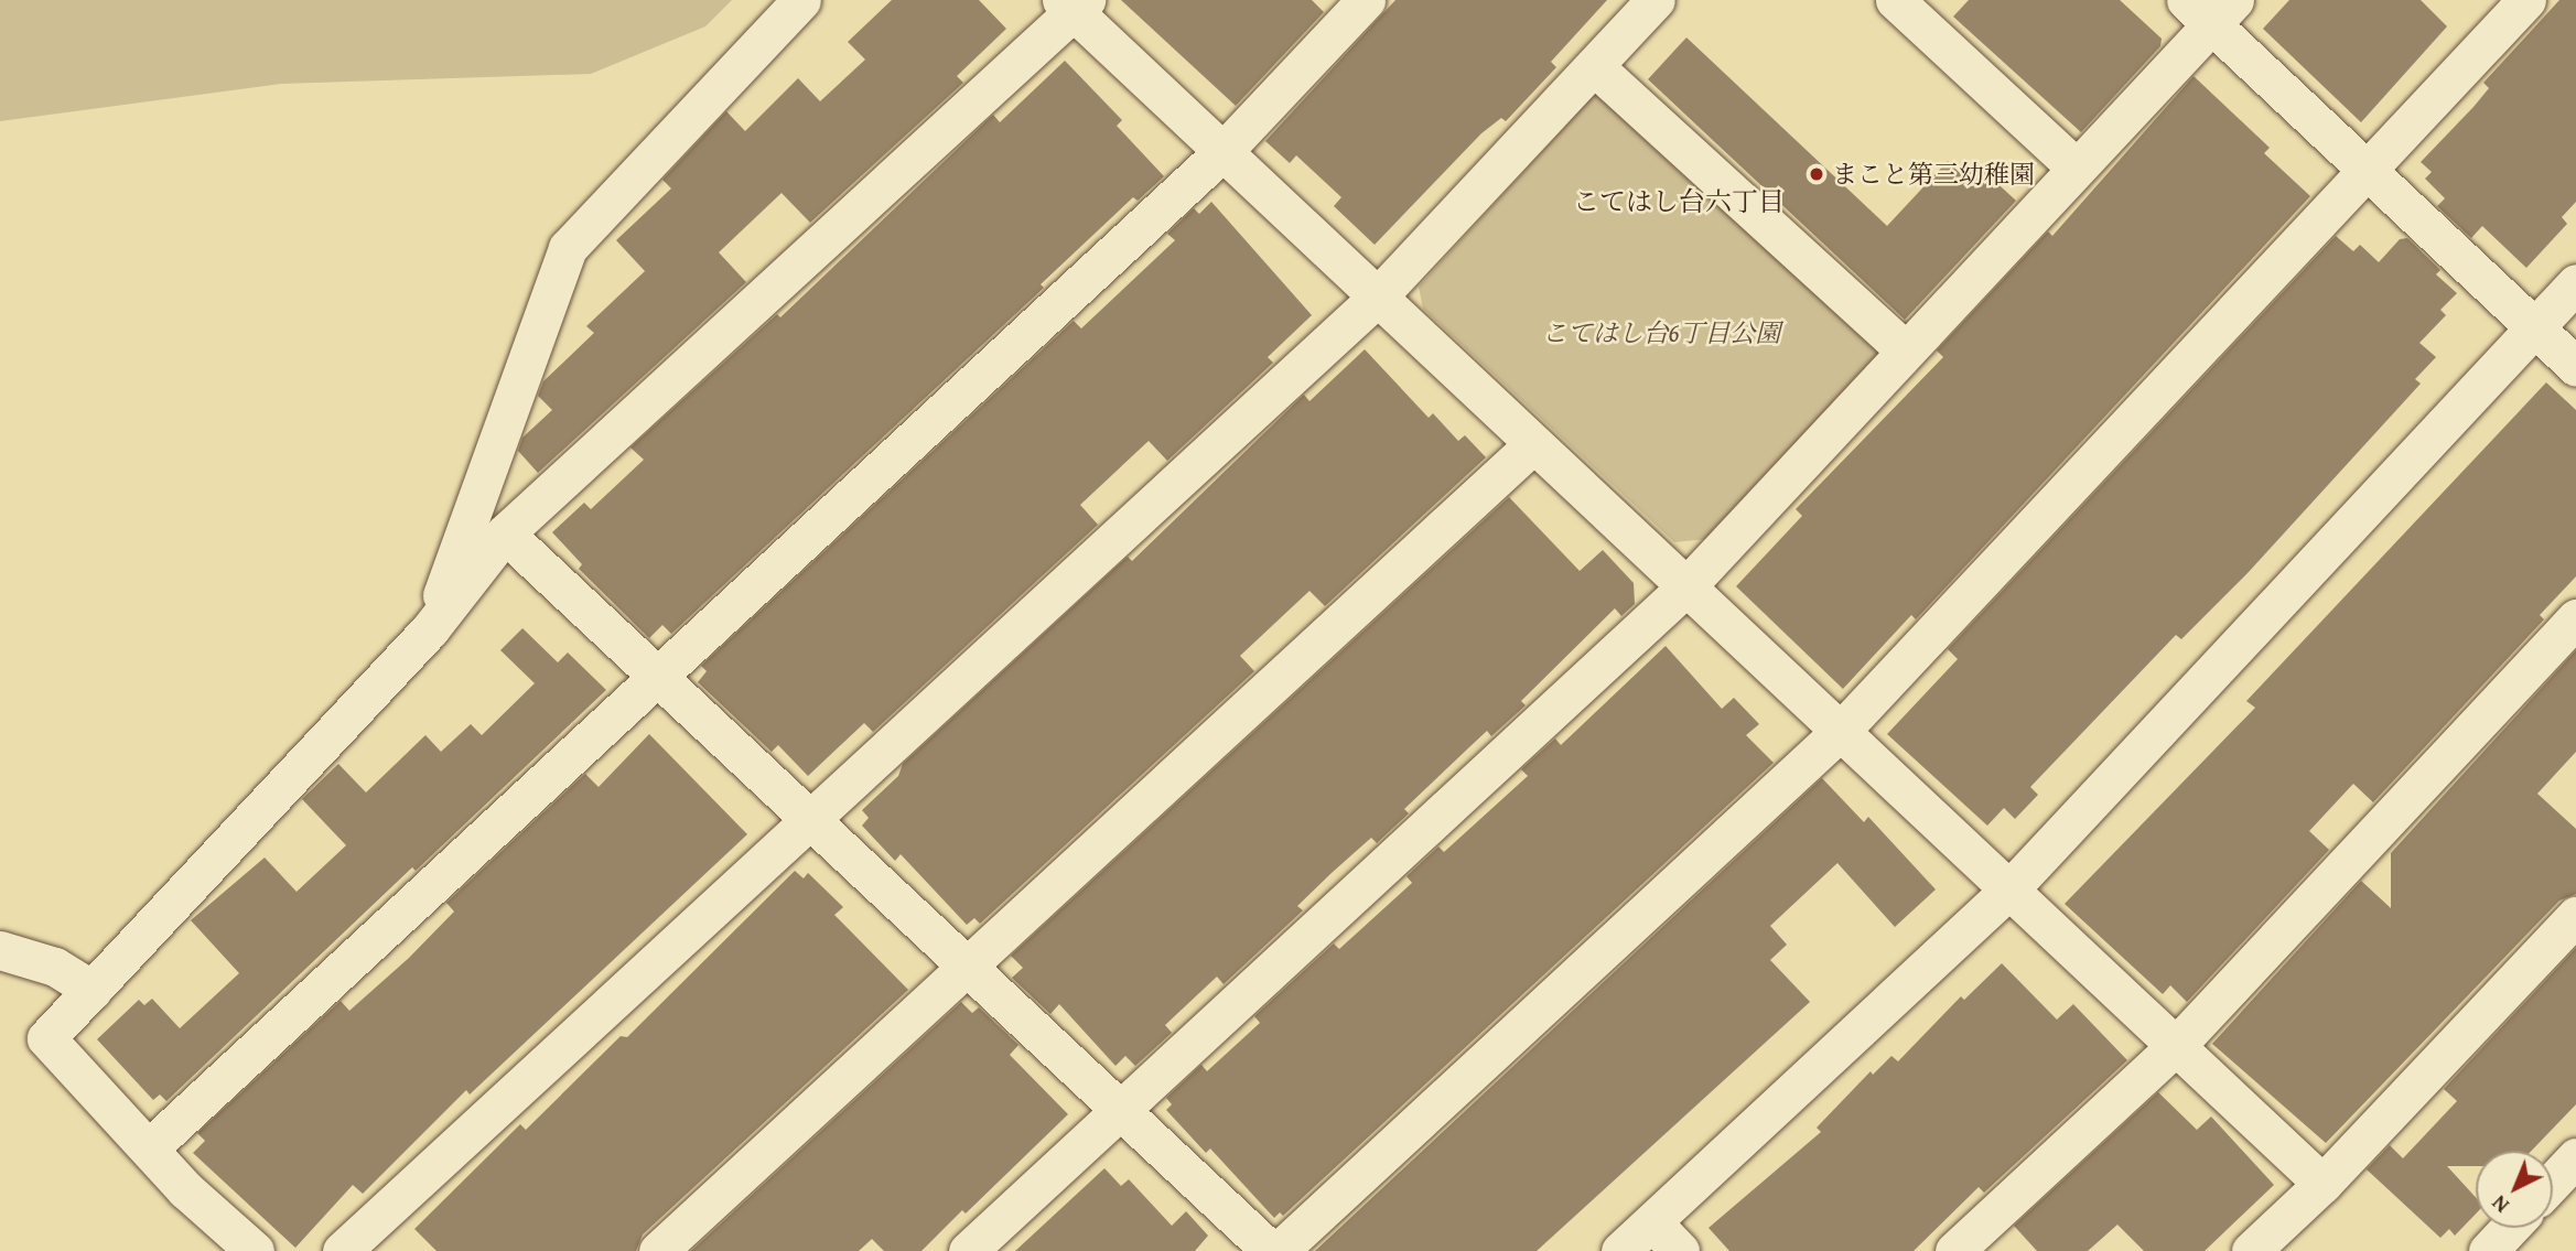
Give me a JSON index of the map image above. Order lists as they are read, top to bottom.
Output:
{
  "districts": ["こてはし台六丁目"],
  "parks": ["こてはし台6丁目公園"],
  "places": ["まこと第三幼稚園"],
  "north": "bottom left"
}
